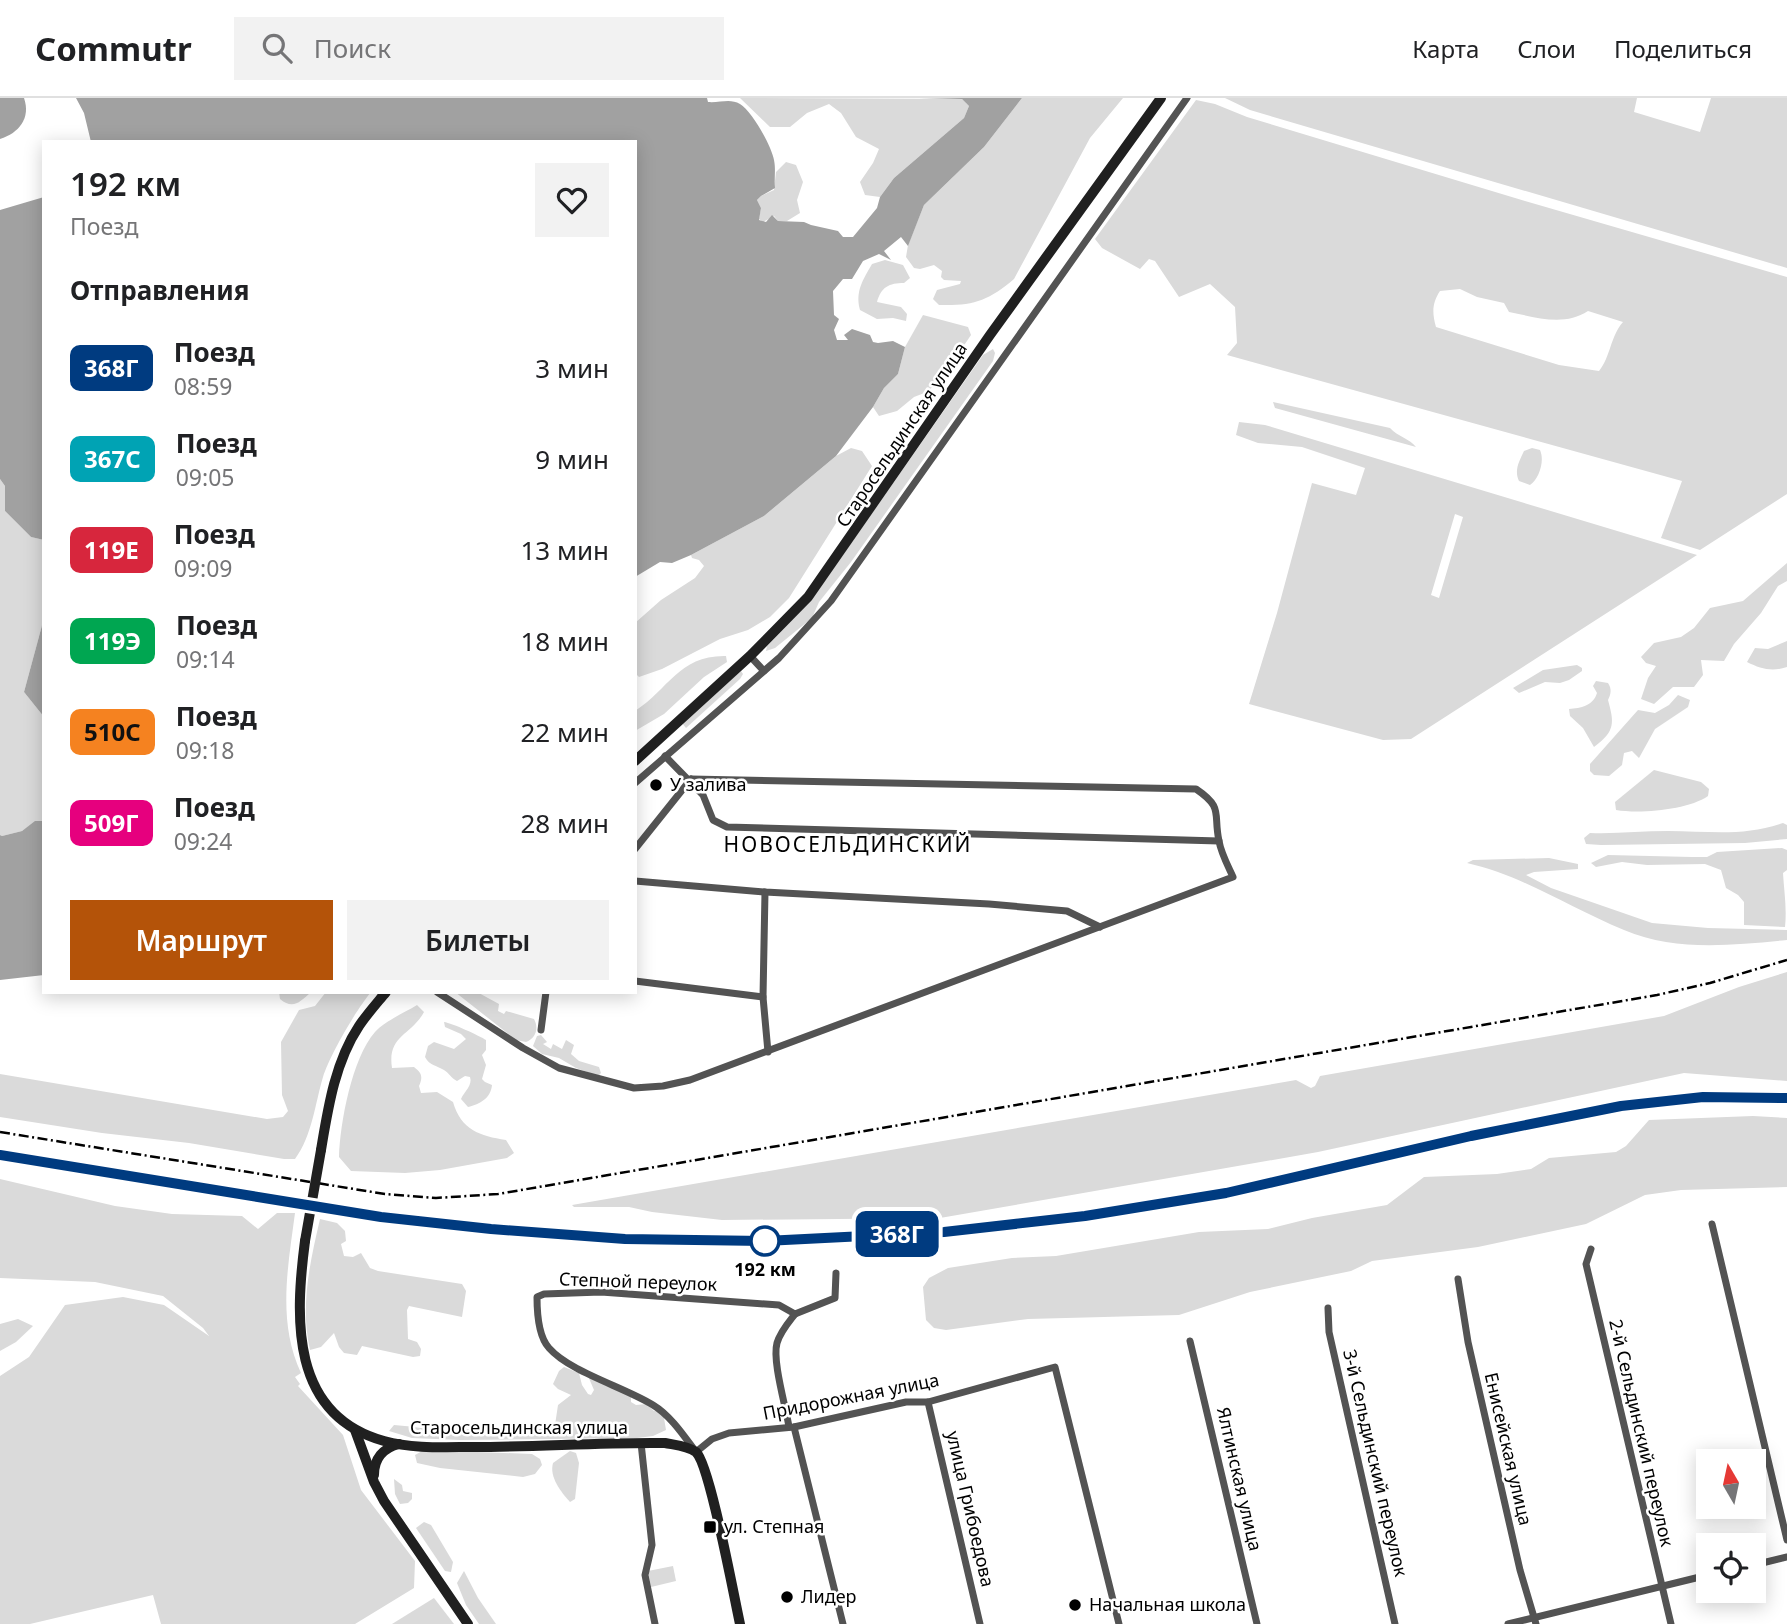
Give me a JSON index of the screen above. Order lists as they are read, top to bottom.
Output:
{
  "streets": {
    "main road": ["Старосельдинская улица"],
    "street": [
      "Степной переулок",
      "Придорожная улица",
      "2-й Сельдинский переулок",
      "Енисейская улица",
      "3-й Сельдинский переулок",
      "Ялтинская улица",
      "улица Грибоедова"
    ]
  },
  "crossings": [
    ["Старосельдинская улица", "Степной переулок"],
    ["Старосельдинская улица", "Придорожная улица"],
    ["Степной переулок", "Придорожная улица"],
    ["Придорожная улица", "улица Грибоедова"]
  ],
  "districts": ["НОВОСЕЛЬДИНСКИЙ"],
  "places": {
    "other": [
      "У залива",
      "192 км",
      "Лидер",
      "Начальная школа"
    ],
    "transit": ["ул. Степная"]
  },
  "north": "top",
  "page": {
    "header": "Commutr",
    "search": "Поиск",
    "nav": ["Карта", "Слои", "Поделиться"],
    "on_map": "368Г",
    "heading": [
      ["192 км", "Поезд"],
      "Отправления"
    ],
    "list": [
      {
        "mark": "368Г",
        "name": "Поезд",
        "note": "08:59",
        "value": "3 мин"
      },
      {
        "mark": "367С",
        "name": "Поезд",
        "note": "09:05",
        "value": "9 мин"
      },
      {
        "mark": "119Е",
        "name": "Поезд",
        "note": "09:09",
        "value": "13 мин"
      },
      {
        "mark": "119Э",
        "name": "Поезд",
        "note": "09:14",
        "value": "18 мин"
      },
      {
        "mark": "510С",
        "name": "Поезд",
        "note": "09:18",
        "value": "22 мин"
      },
      {
        "mark": "509Г",
        "name": "Поезд",
        "note": "09:24",
        "value": "28 мин"
      }
    ],
    "buttons": ["Маршрут", "Билеты"]
  }
}
